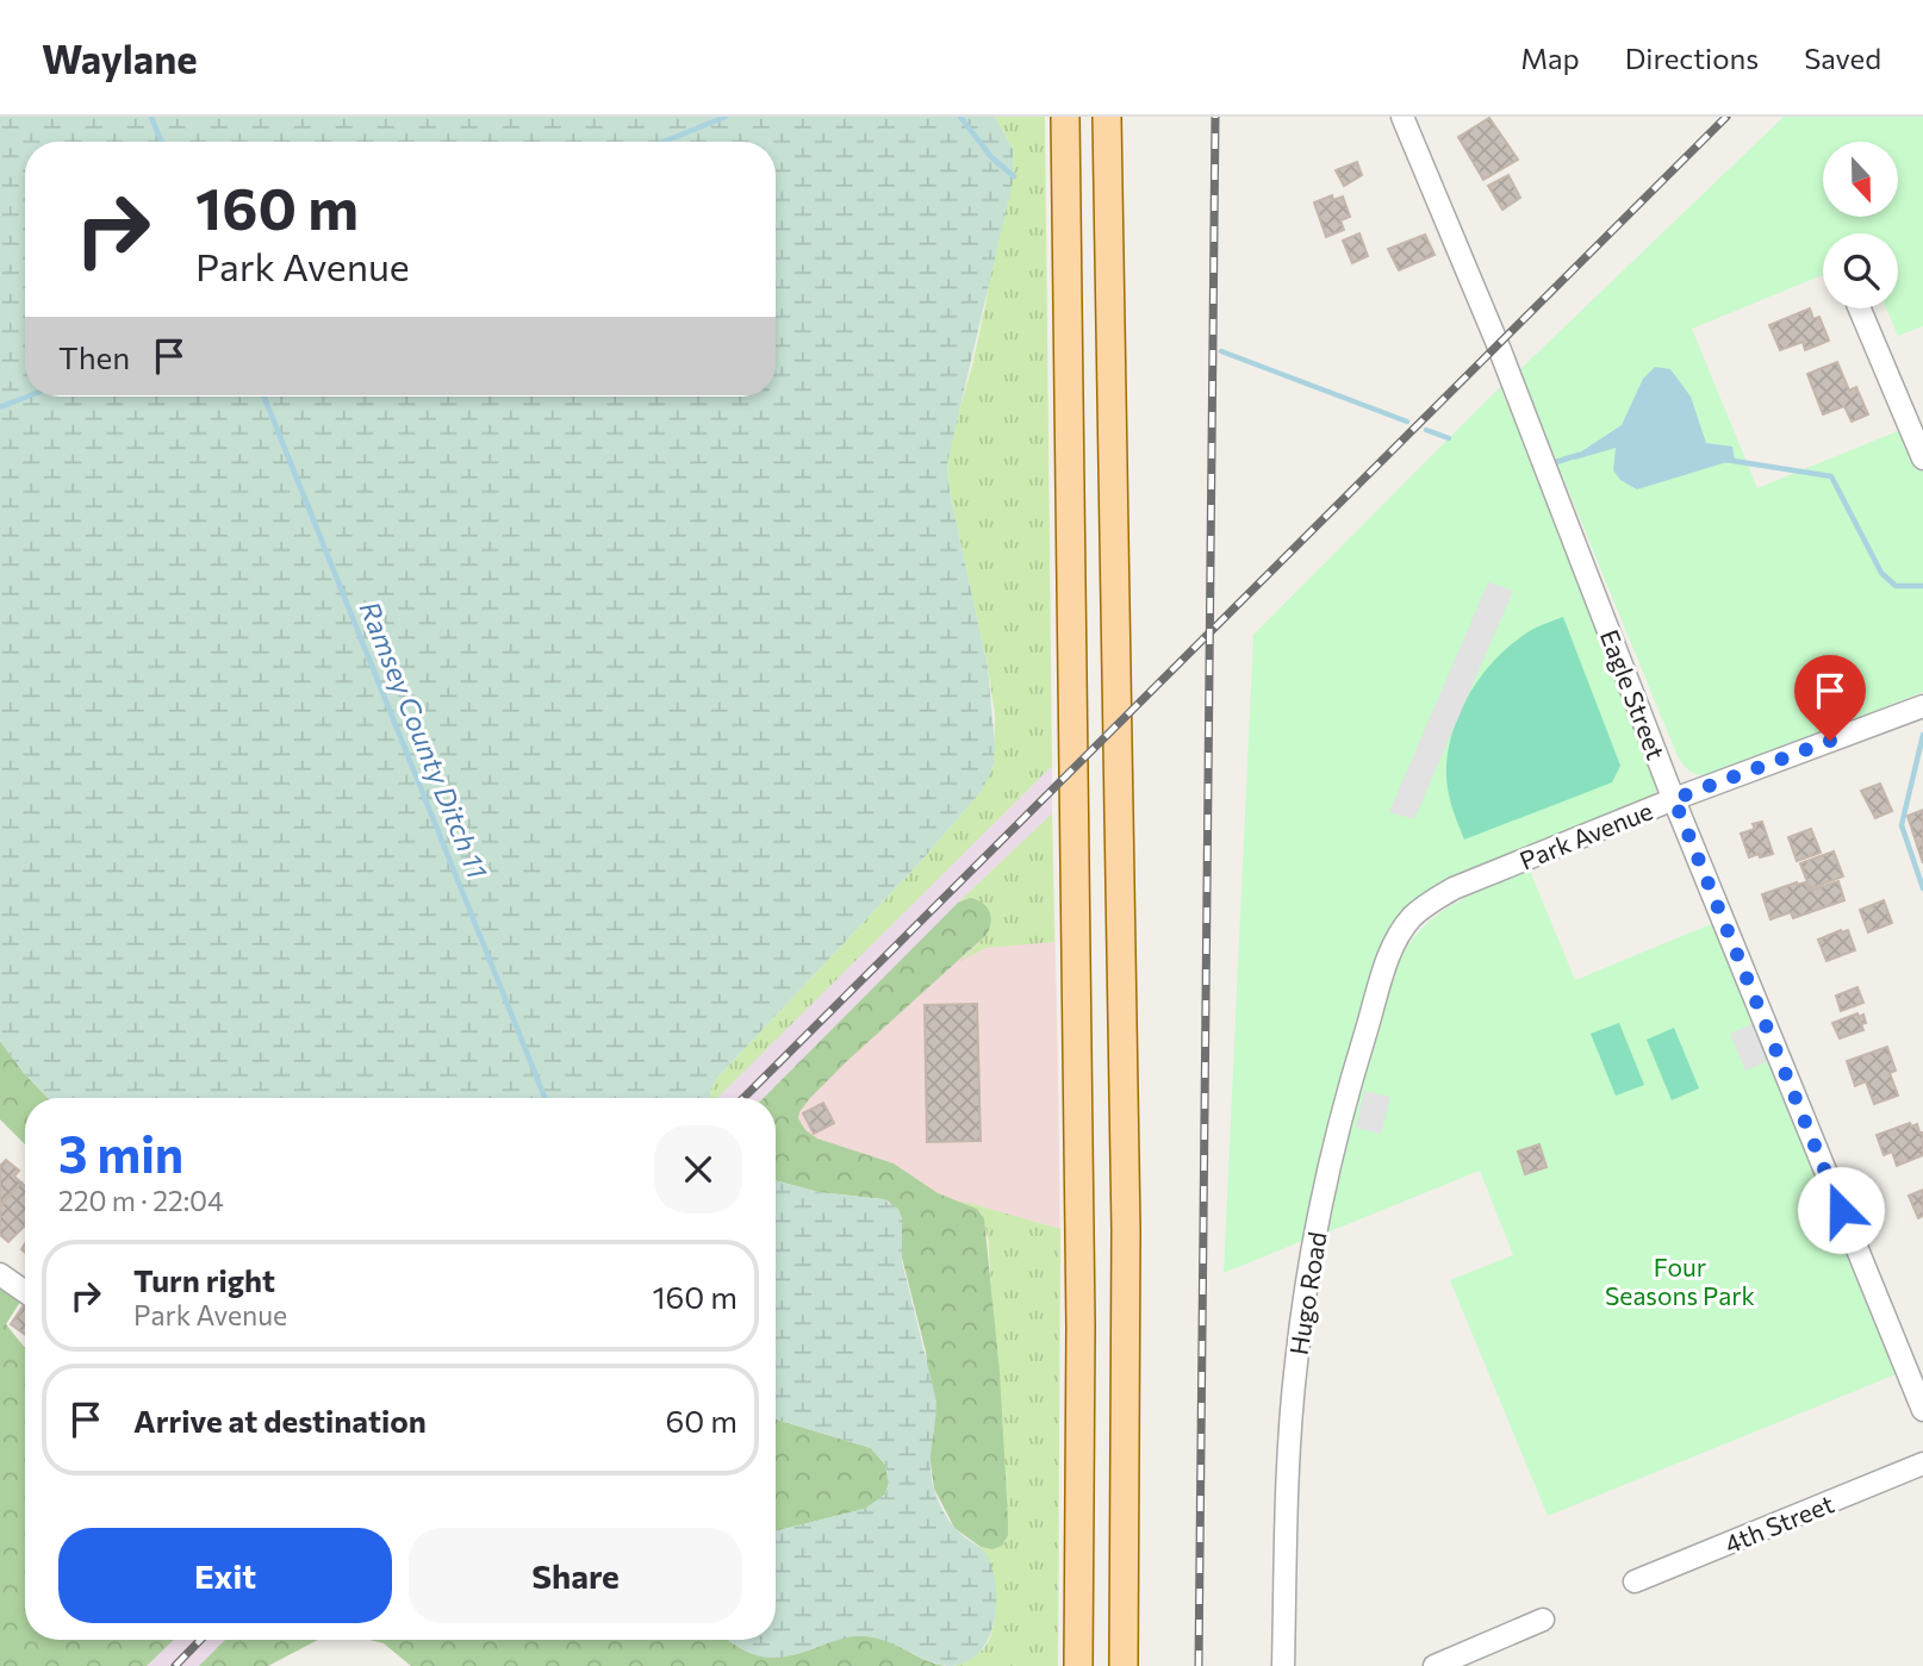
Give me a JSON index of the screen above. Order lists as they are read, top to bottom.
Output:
{
  "streets": {
    "street": [
      "Eagle Street",
      "Park Avenue",
      "Hugo Road",
      "4th Street"
    ]
  },
  "crossings": [
    ["Eagle Street", "Park Avenue"],
    ["Park Avenue", "Hugo Road"]
  ],
  "water": ["Ramsey County Ditch 11"],
  "parks": ["Four Seasons Park"],
  "north": "bottom",
  "page": {
    "header": "Waylane",
    "nav": ["Map", "Directions", "Saved"],
    "turn": ["160 m", "Park Avenue"],
    "then": "Then",
    "heading": ["3 min", "220 m · 22:04"],
    "list": [
      {
        "name": "Turn right",
        "note": "Park Avenue",
        "value": "160 m"
      },
      {
        "name": "Arrive at destination",
        "value": "60 m"
      }
    ],
    "buttons": ["Exit", "Share"]
  }
}
